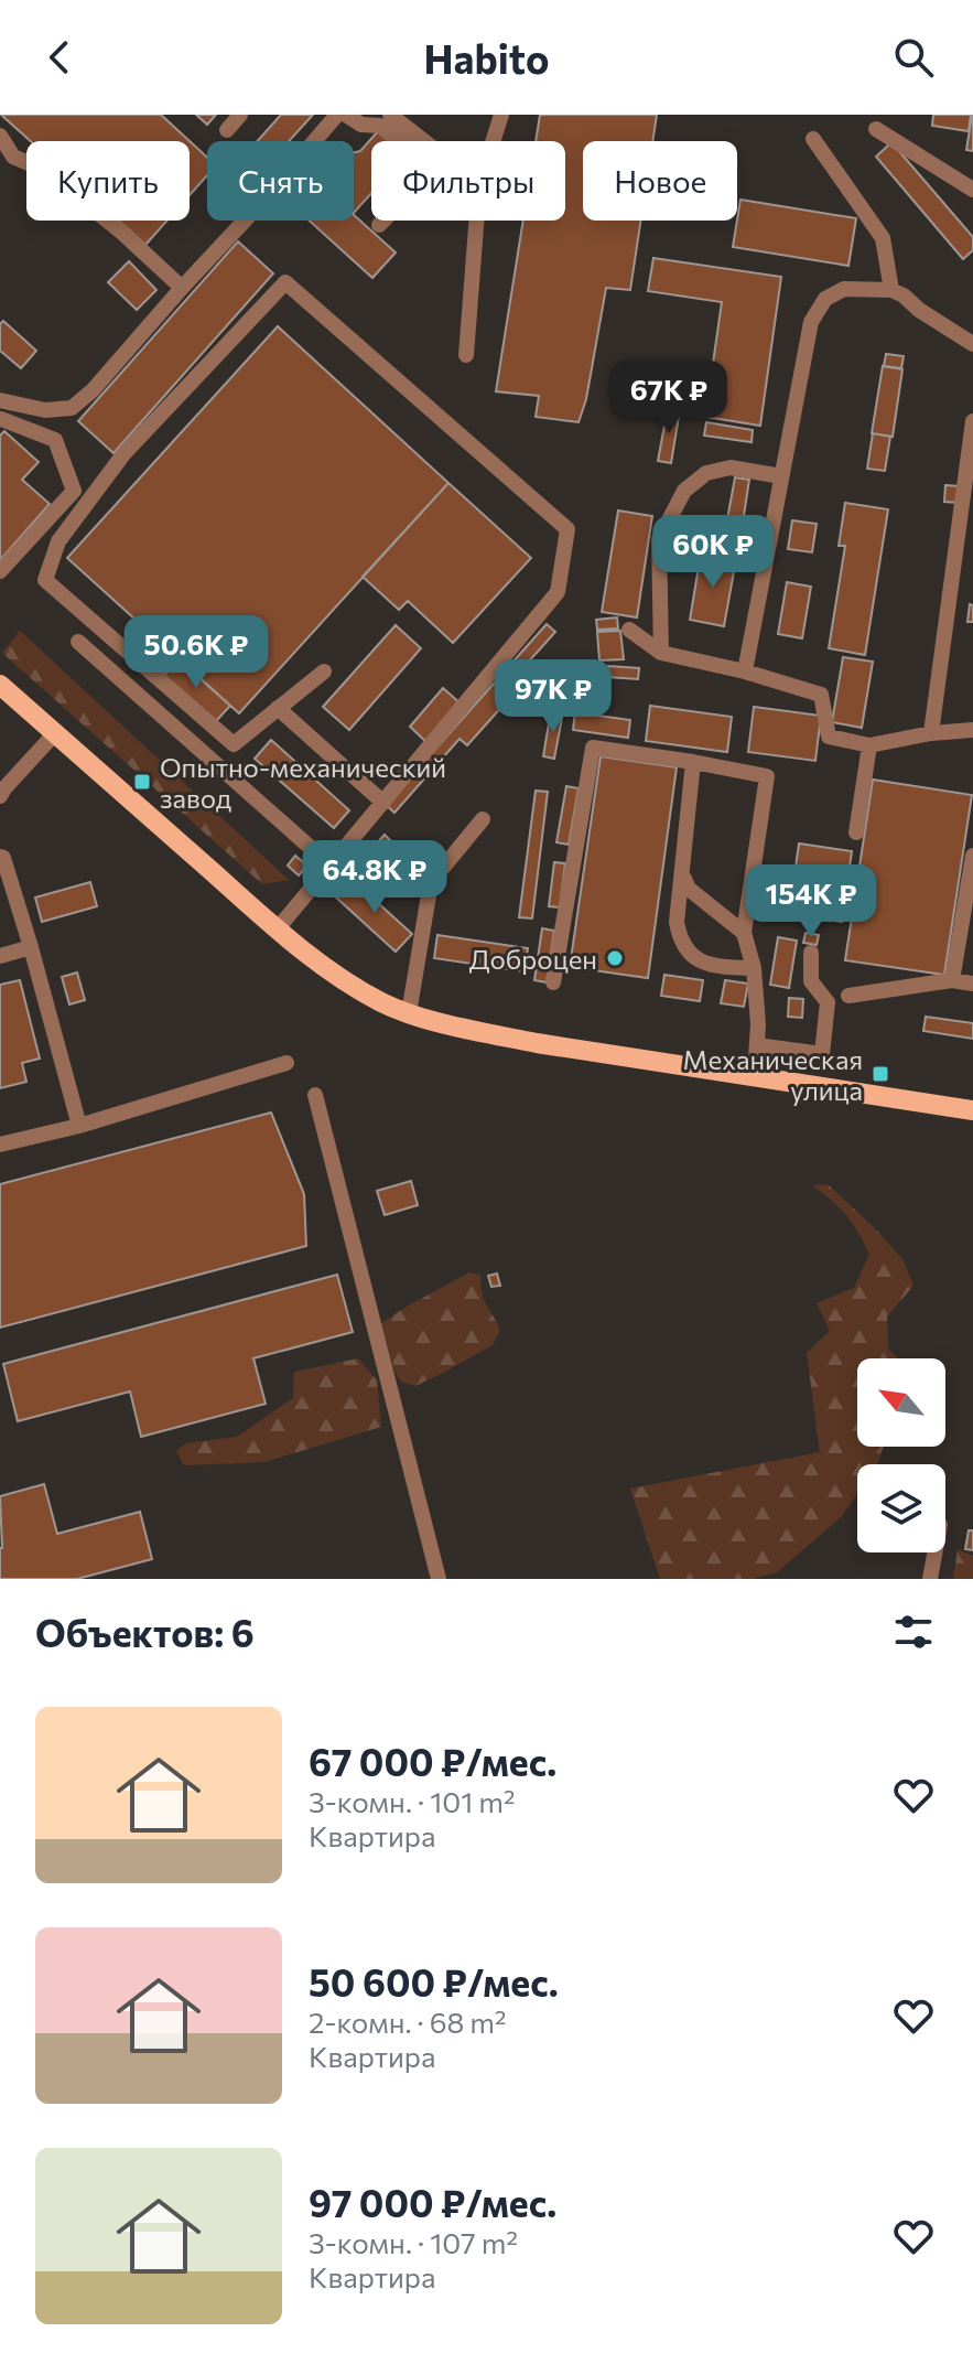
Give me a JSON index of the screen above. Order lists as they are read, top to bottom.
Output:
{
  "places": {
    "transit": ["Опытно-механический завод", "Механическая улица"],
    "other": ["Доброцен"]
  },
  "north": "top left",
  "page": {
    "header": "Habito",
    "chip": [
      "Купить",
      "Снять",
      "Фильтры",
      "Новое"
    ],
    "price": [
      "67K ₽",
      "60K ₽",
      "50.6K ₽",
      "97K ₽",
      "64.8K ₽",
      "154K ₽"
    ],
    "heading": "Объектов: 6",
    "list": [
      {
        "name": "67 000 ₽/мес.",
        "note": "3-комн. · 101 m² · Квартира"
      },
      {
        "name": "50 600 ₽/мес.",
        "note": "2-комн. · 68 m² · Квартира"
      },
      {
        "name": "97 000 ₽/мес.",
        "note": "3-комн. · 107 m² · Квартира"
      }
    ]
  }
}
